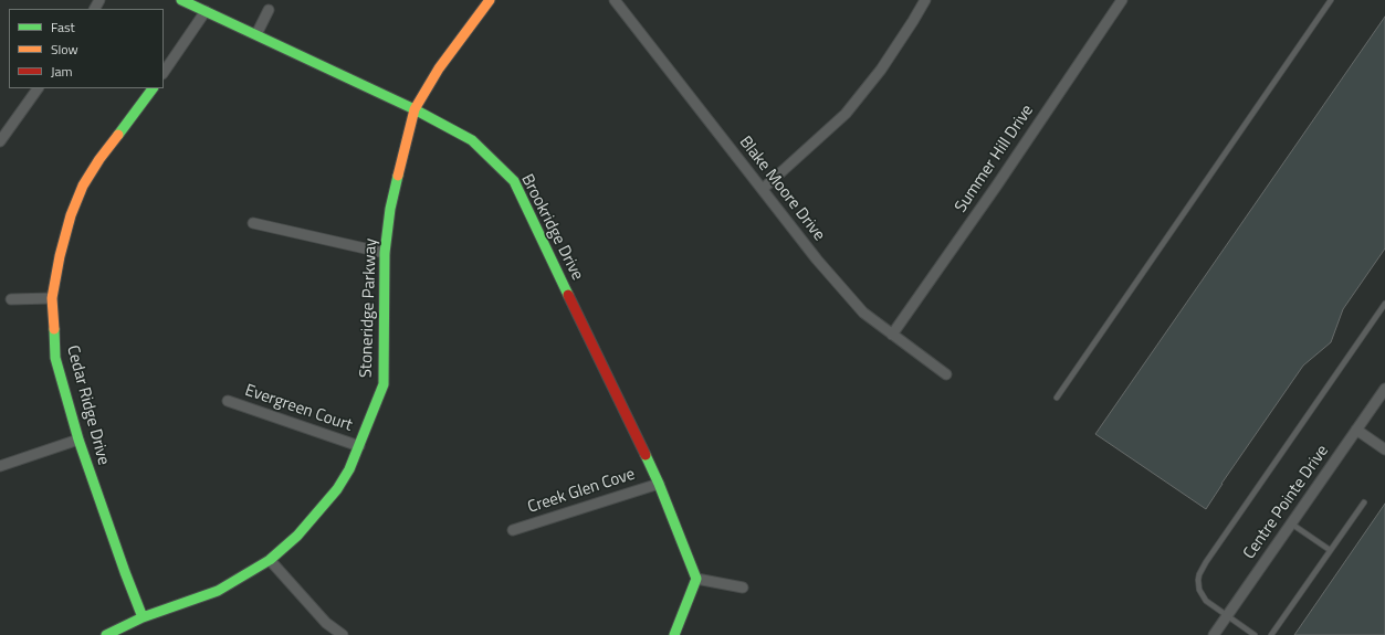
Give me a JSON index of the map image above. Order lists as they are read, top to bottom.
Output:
{
  "streets": {
    "street": [
      "Summer Hill Drive",
      "Blake Moore Drive",
      "Brookridge Drive",
      "Stoneridge Parkway",
      "Cedar Ridge Drive",
      "Evergreen Court",
      "Creek Glen Cove",
      "Centre Pointe Drive"
    ]
  },
  "crossings": [
    ["Summer Hill Drive", "Blake Moore Drive"],
    ["Brookridge Drive", "Stoneridge Parkway"],
    ["Brookridge Drive", "Creek Glen Cove"],
    ["Stoneridge Parkway", "Cedar Ridge Drive"],
    ["Stoneridge Parkway", "Evergreen Court"]
  ],
  "legend": ["Fast", "Slow", "Jam"]
}
